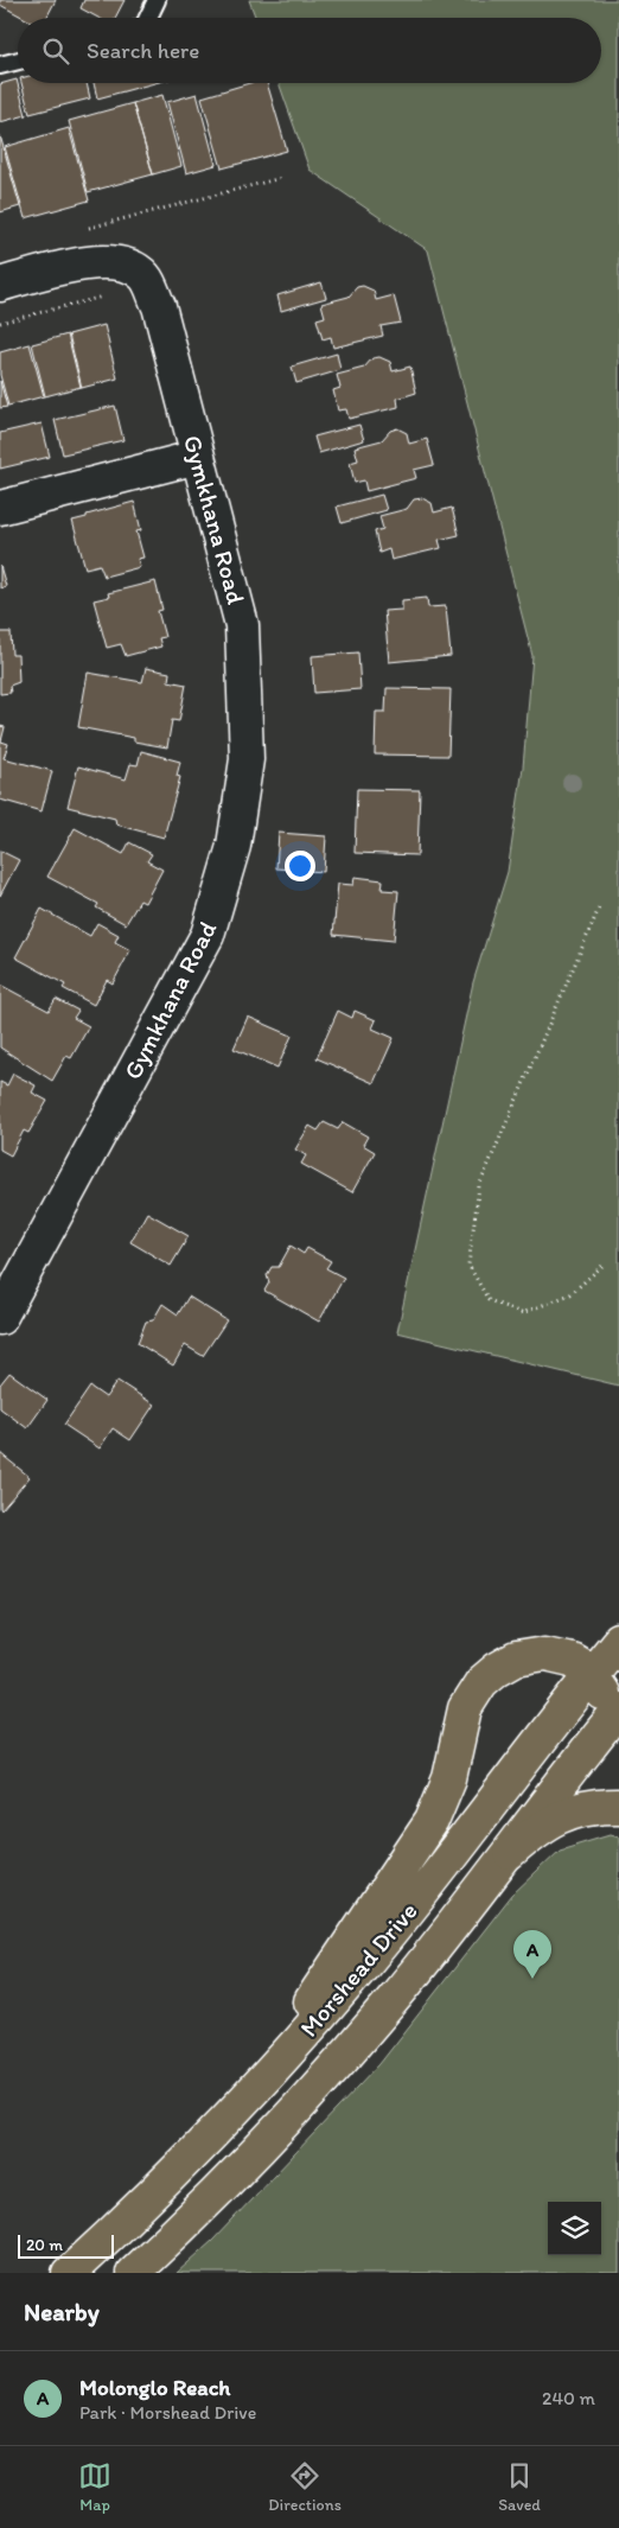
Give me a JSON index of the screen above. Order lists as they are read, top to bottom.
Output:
{
  "streets": {
    "main road": ["Morshead Drive"],
    "street": ["Gymkhana Road"]
  },
  "scale_bar": "20 m",
  "page": {
    "search": "Search here",
    "pins": "A",
    "scale": "20 m",
    "heading": "Nearby",
    "list": [
      {
        "mark": "A",
        "name": "Molonglo Reach",
        "note": "Park · Morshead Drive",
        "value": "240 m"
      }
    ],
    "nav": ["Map", "Directions", "Saved"]
  }
}
